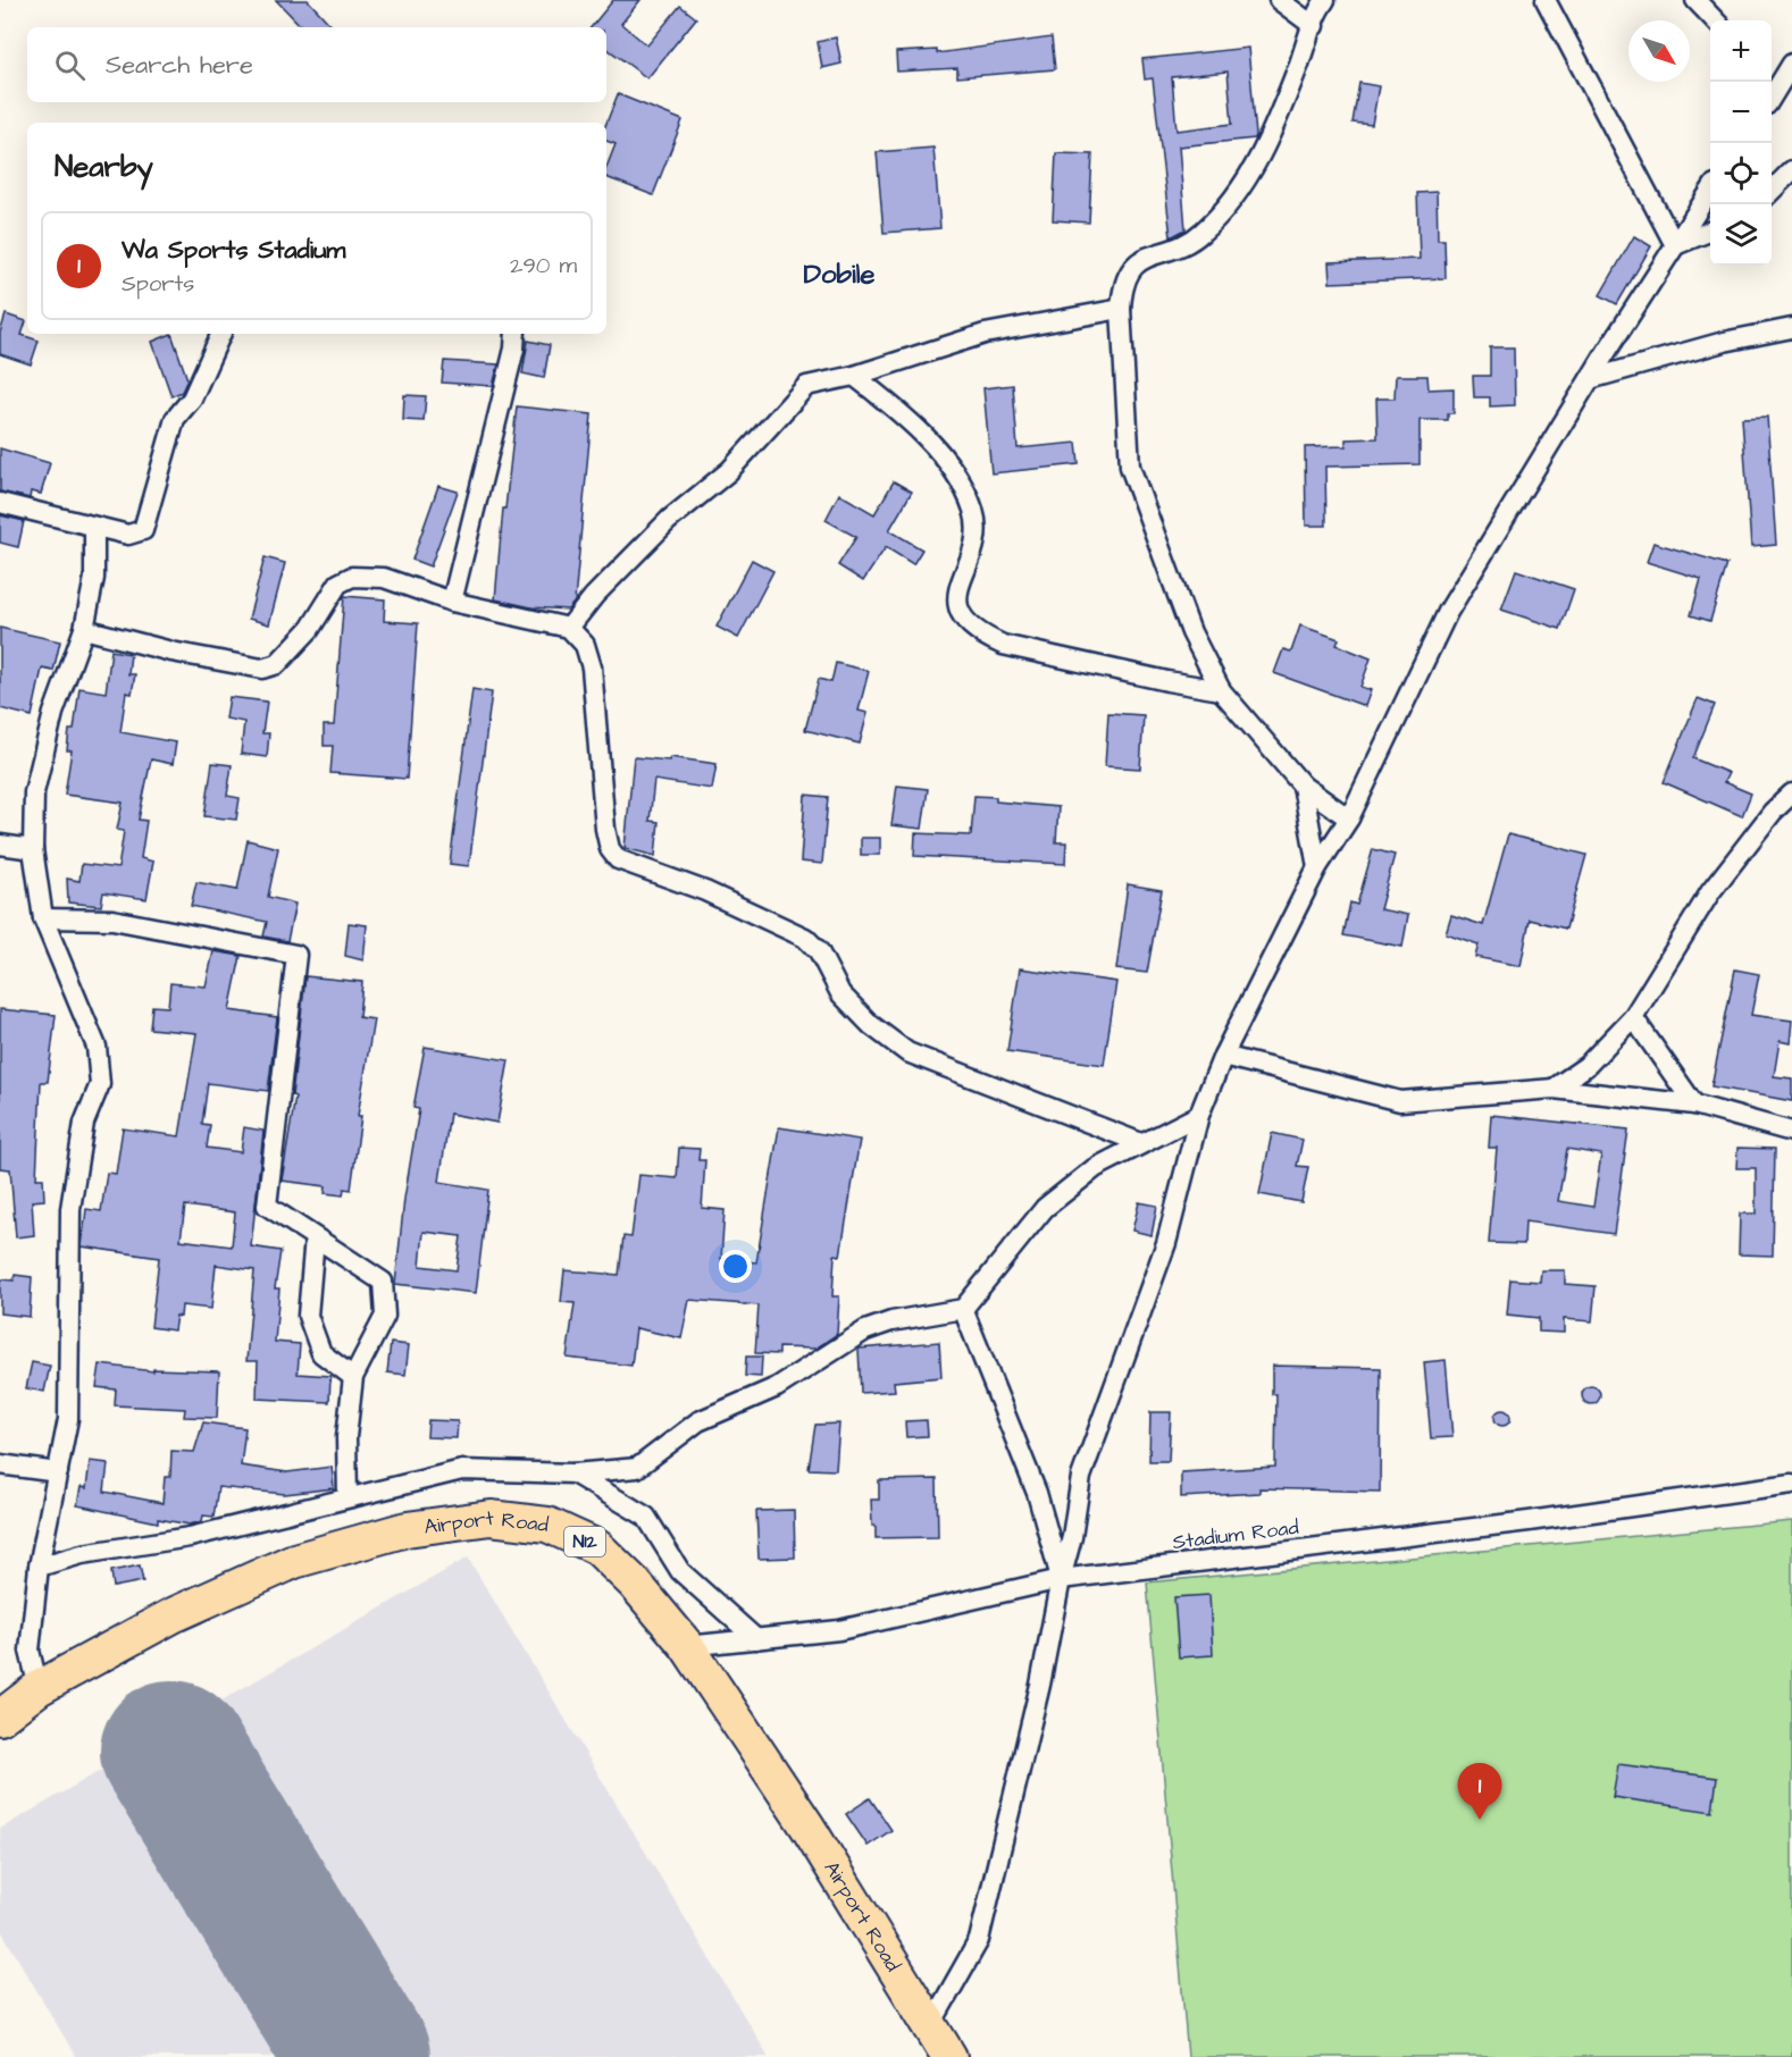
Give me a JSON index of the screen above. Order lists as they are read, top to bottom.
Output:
{
  "streets": {
    "highway": ["Airport Road", "N12"],
    "street": ["Stadium Road"]
  },
  "crossings": [
    ["Airport Road", "Stadium Road"]
  ],
  "districts": ["Dobile"],
  "north": "bottom right",
  "page": {
    "map_buttons": ["+", "−"],
    "search": "Search here",
    "heading": "Nearby",
    "list": [
      {
        "mark": "1",
        "name": "Wa Sports Stadium",
        "note": "Sports",
        "value": "290 m"
      }
    ],
    "pins": "1"
  }
}
